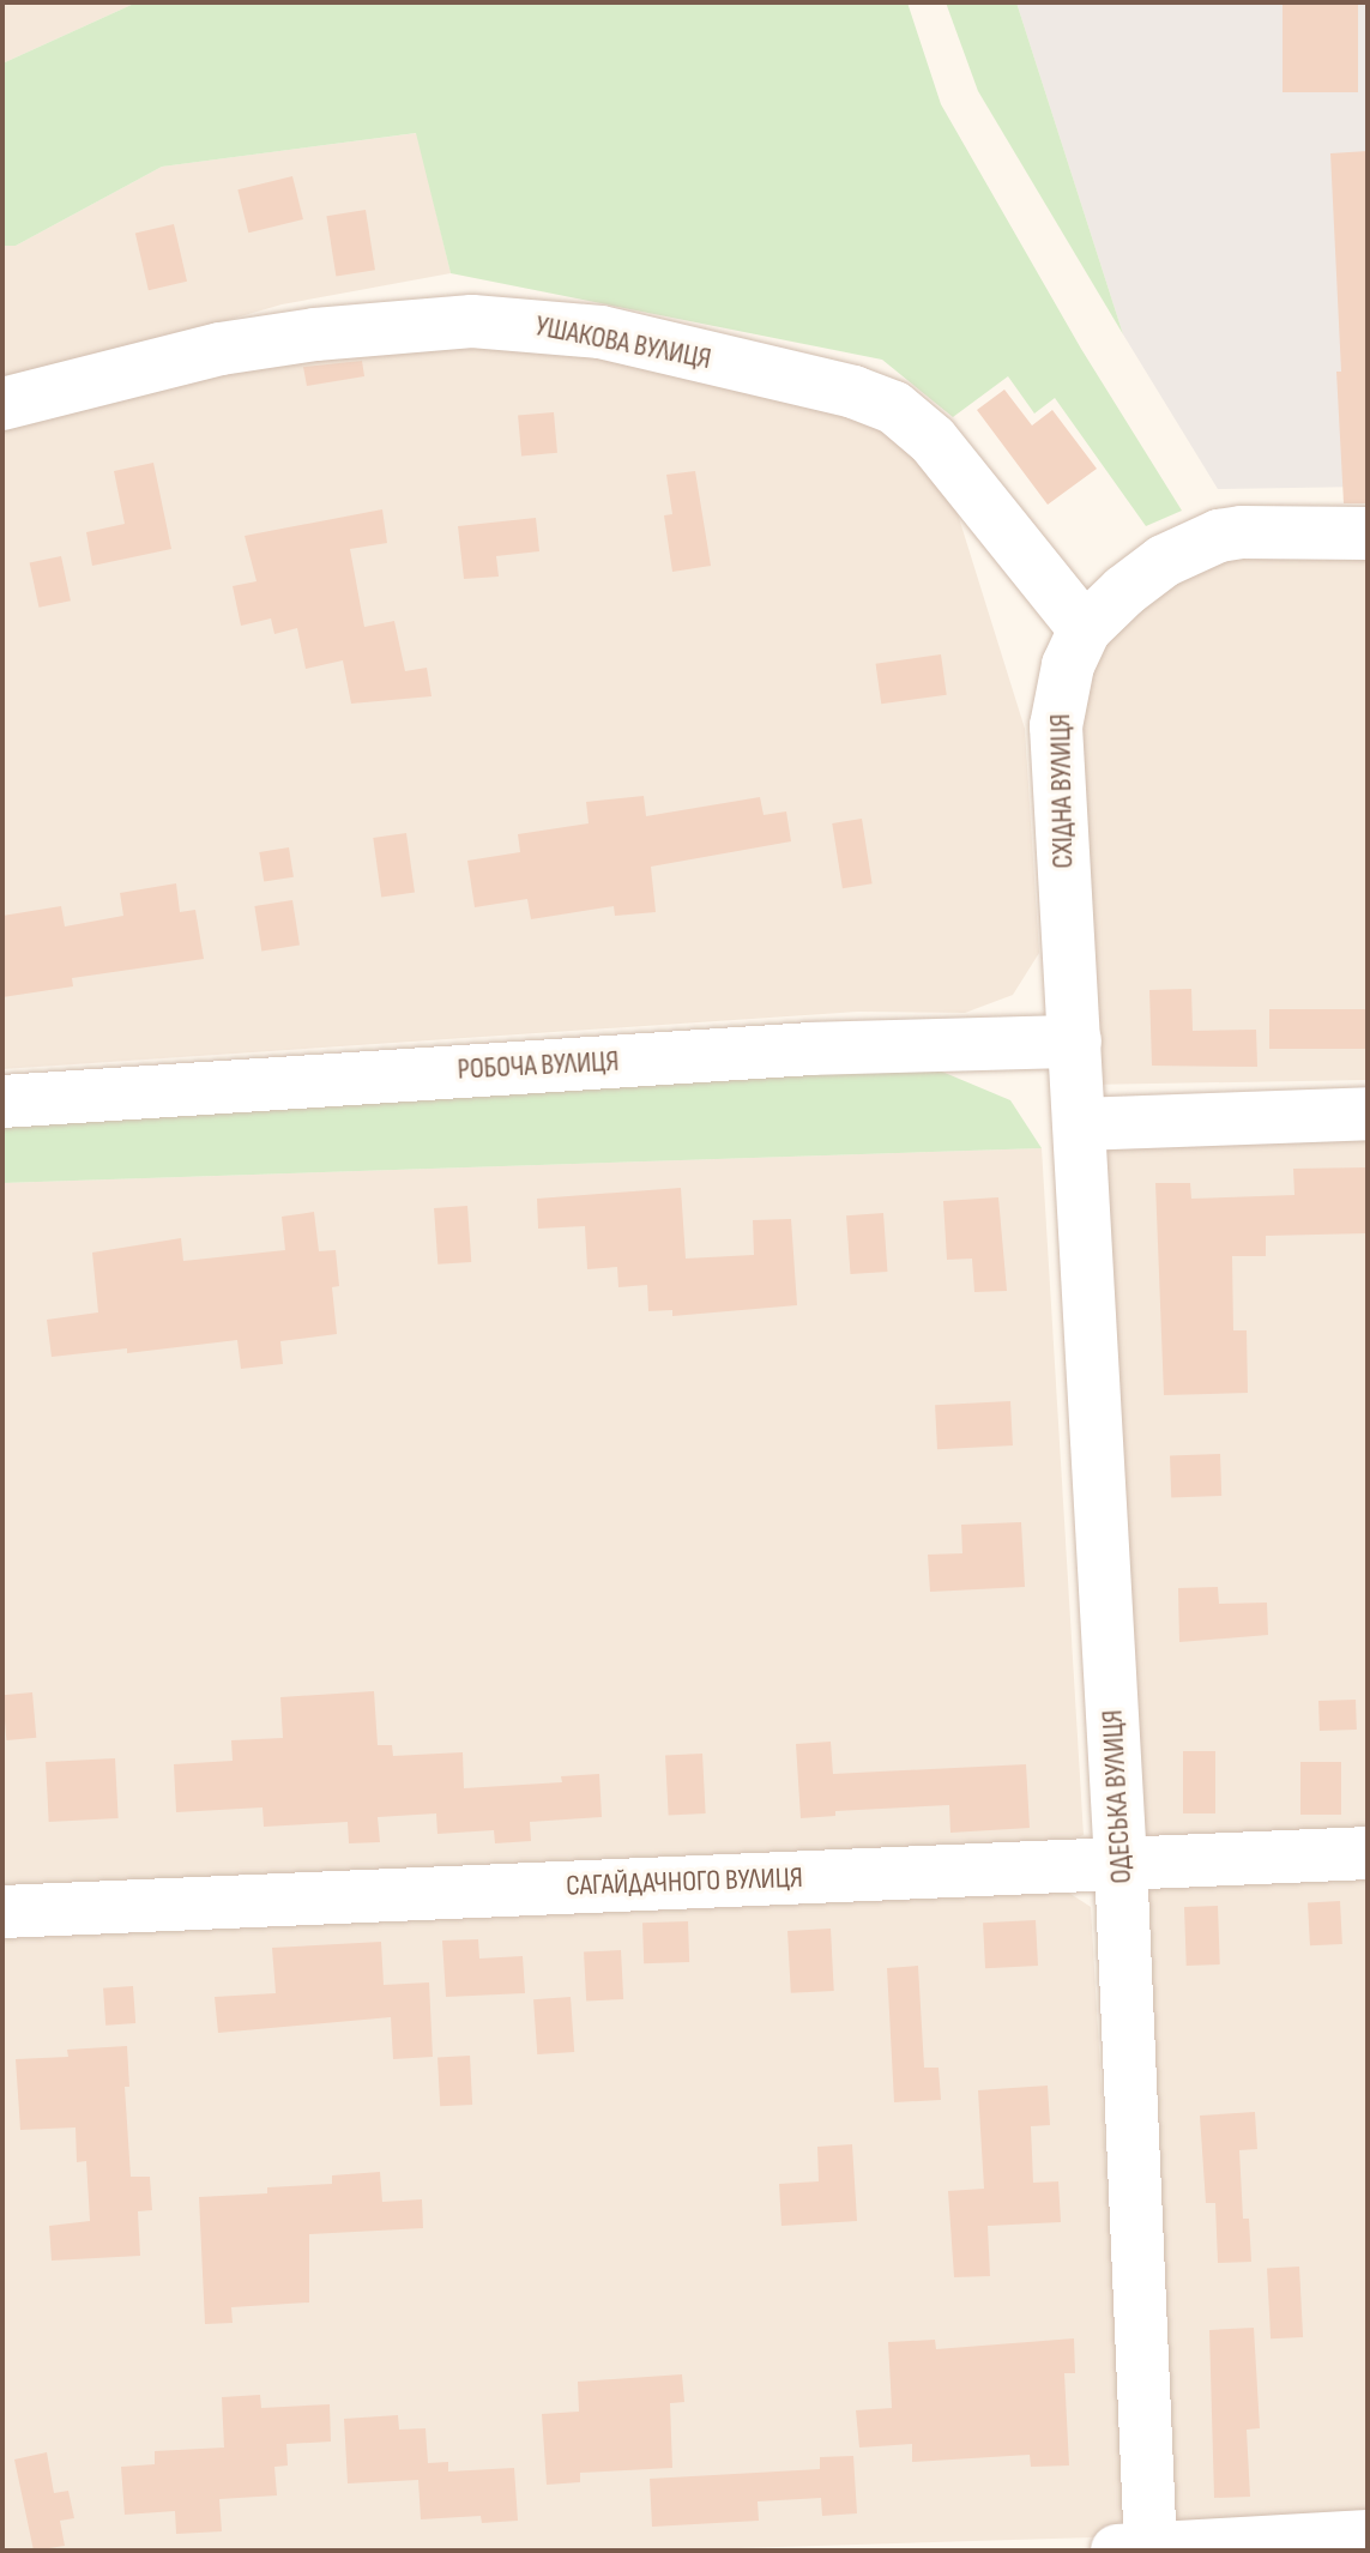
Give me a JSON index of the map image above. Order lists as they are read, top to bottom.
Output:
{
  "streets": {
    "street": [
      "УШАКОВА ВУЛИЦЯ",
      "СХІДНА ВУЛИЦЯ",
      "РОБОЧА ВУЛИЦЯ",
      "ОДЕСЬКА ВУЛИЦЯ",
      "САГАЙДАЧНОГО ВУЛИЦЯ"
    ]
  },
  "crossings": [
    ["УШАКОВА ВУЛИЦЯ", "СХІДНА ВУЛИЦЯ"],
    ["СХІДНА ВУЛИЦЯ", "РОБОЧА ВУЛИЦЯ"],
    ["СХІДНА ВУЛИЦЯ", "ОДЕСЬКА ВУЛИЦЯ"],
    ["РОБОЧА ВУЛИЦЯ", "ОДЕСЬКА ВУЛИЦЯ"],
    ["ОДЕСЬКА ВУЛИЦЯ", "САГАЙДАЧНОГО ВУЛИЦЯ"]
  ]
}
